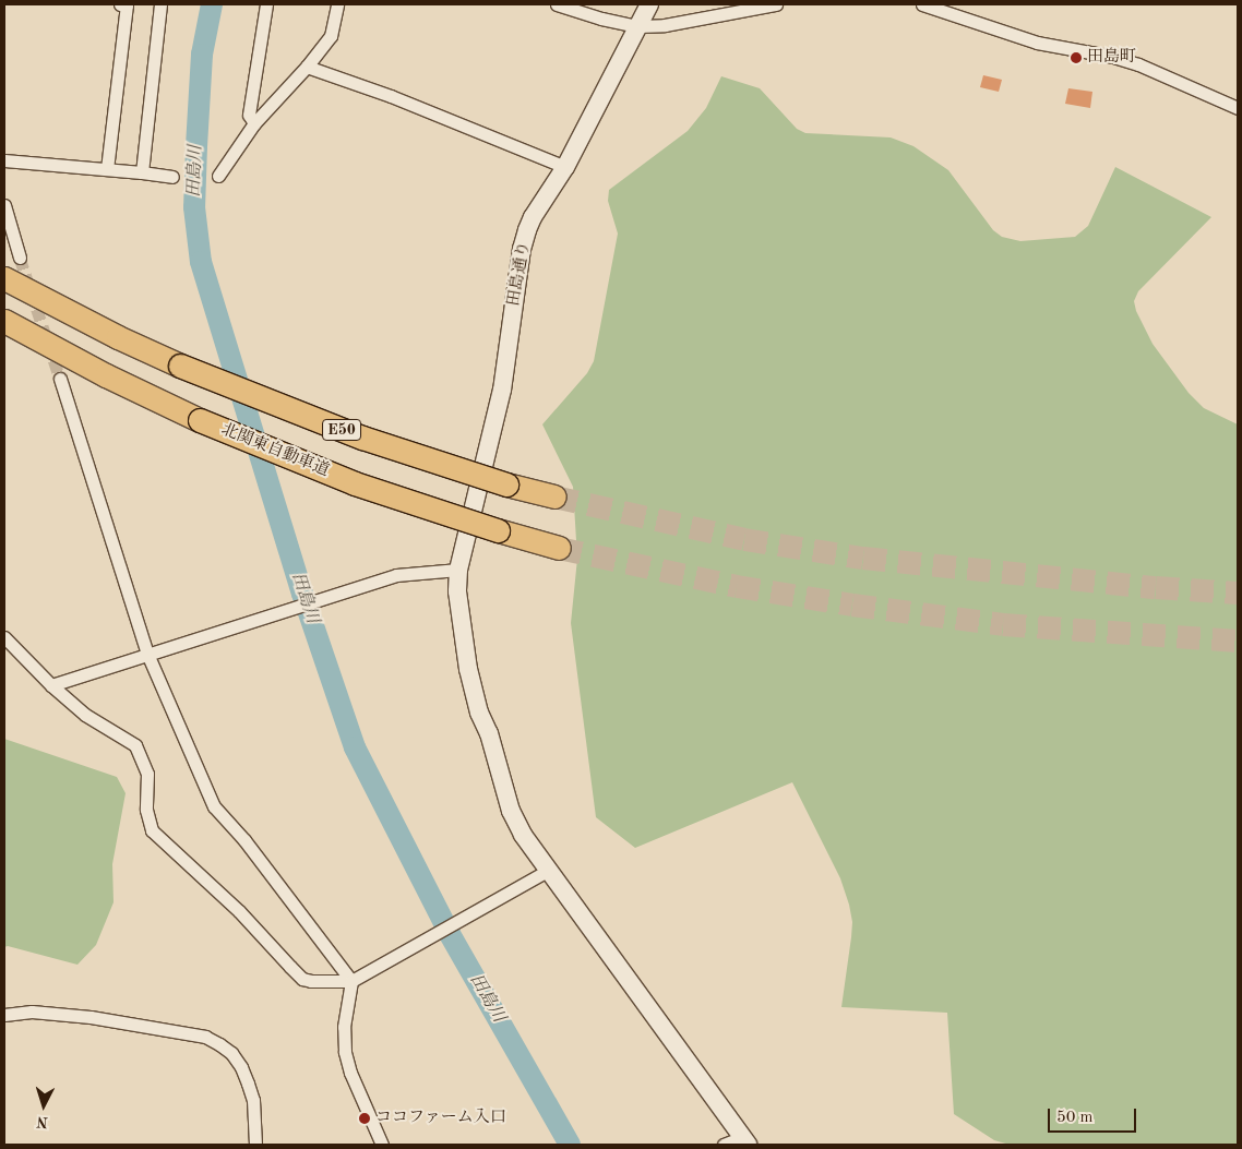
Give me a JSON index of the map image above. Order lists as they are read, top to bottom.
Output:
{
  "streets": {
    "highway": ["E50", "北関東自動車道"],
    "street": ["田島通り"]
  },
  "water": ["田島川"],
  "places": ["田島町", "ココファーム入口"],
  "scale_bar": "50 m",
  "north": "bottom"
}
